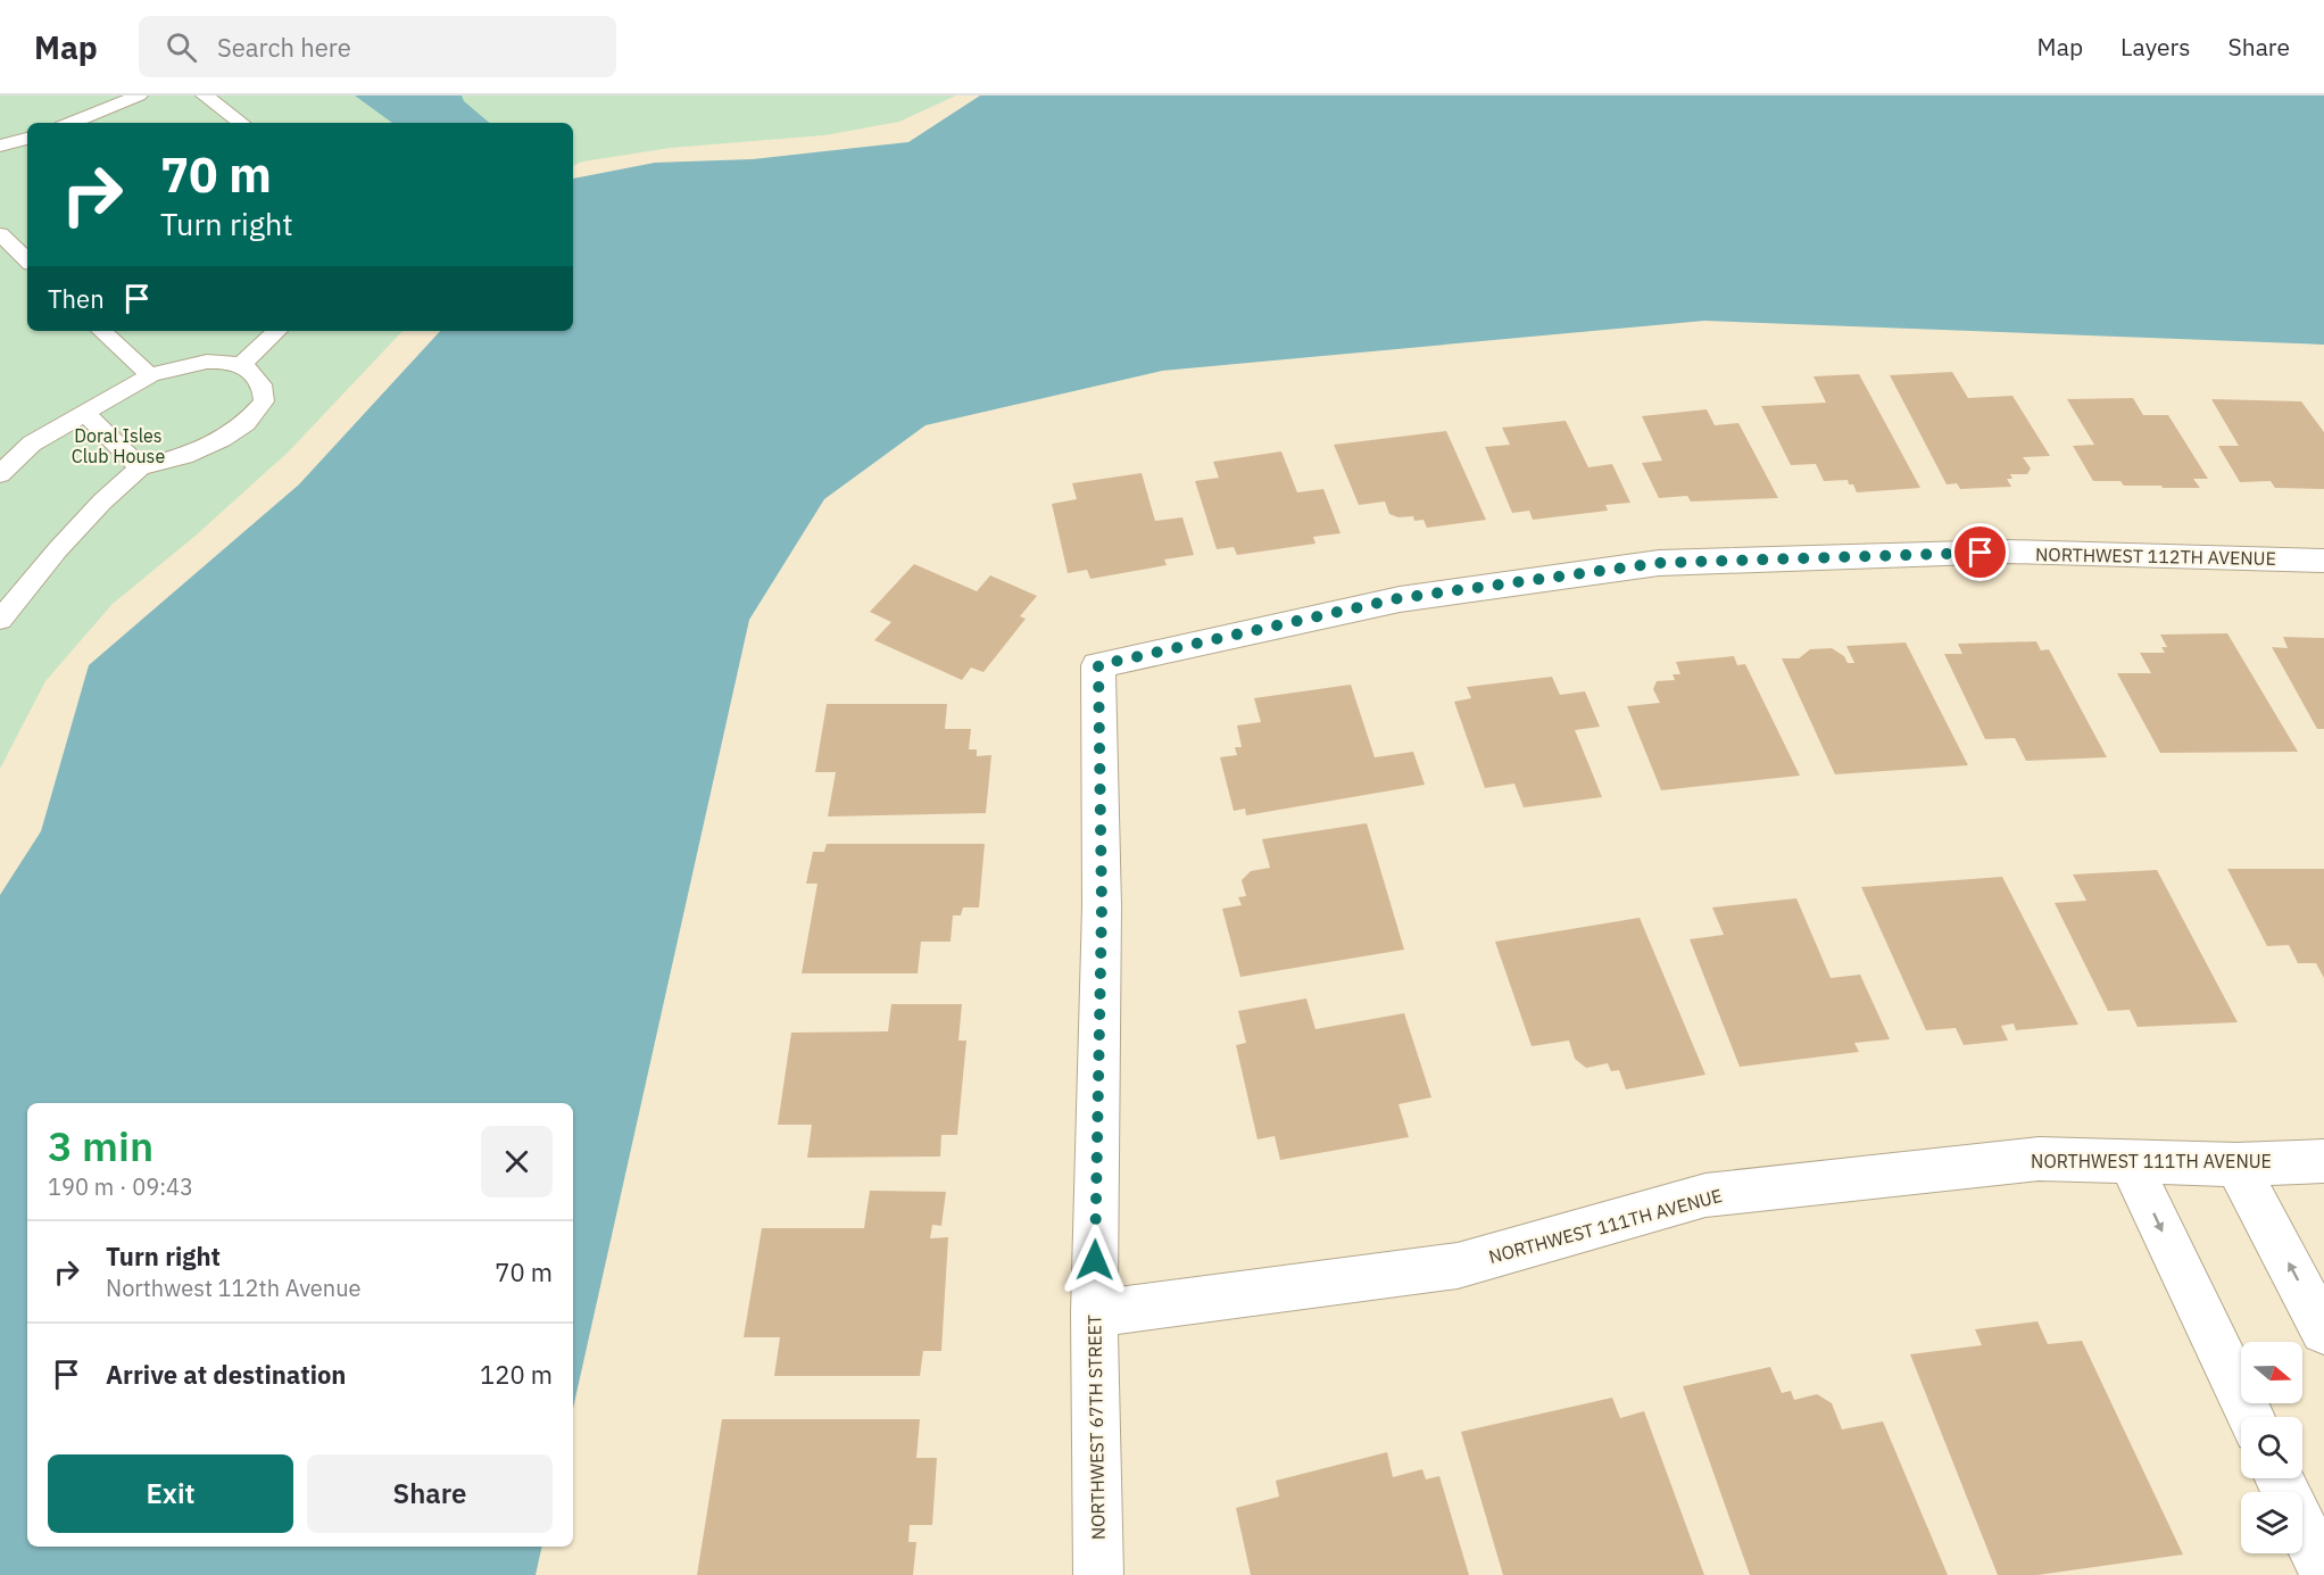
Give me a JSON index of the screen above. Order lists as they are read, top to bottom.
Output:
{
  "streets": {
    "street": ["NORTHWEST 112TH AVENUE", "NORTHWEST 111TH AVENUE", "NORTHWEST 67TH STREET"]
  },
  "crossings": [
    ["NORTHWEST 112TH AVENUE", "NORTHWEST 67TH STREET"],
    ["NORTHWEST 111TH AVENUE", "NORTHWEST 67TH STREET"]
  ],
  "parks": ["Doral Isles Club House"],
  "north": "right",
  "page": {
    "header": "Map",
    "search": "Search here",
    "nav": ["Map", "Layers", "Share"],
    "turn": ["70 m", "Turn right"],
    "then": "Then",
    "heading": ["3 min", "190 m · 09:43"],
    "list": [
      {
        "name": "Turn right",
        "note": "Northwest 112th Avenue",
        "value": "70 m"
      },
      {
        "name": "Arrive at destination",
        "value": "120 m"
      }
    ],
    "buttons": ["Exit", "Share"]
  }
}
